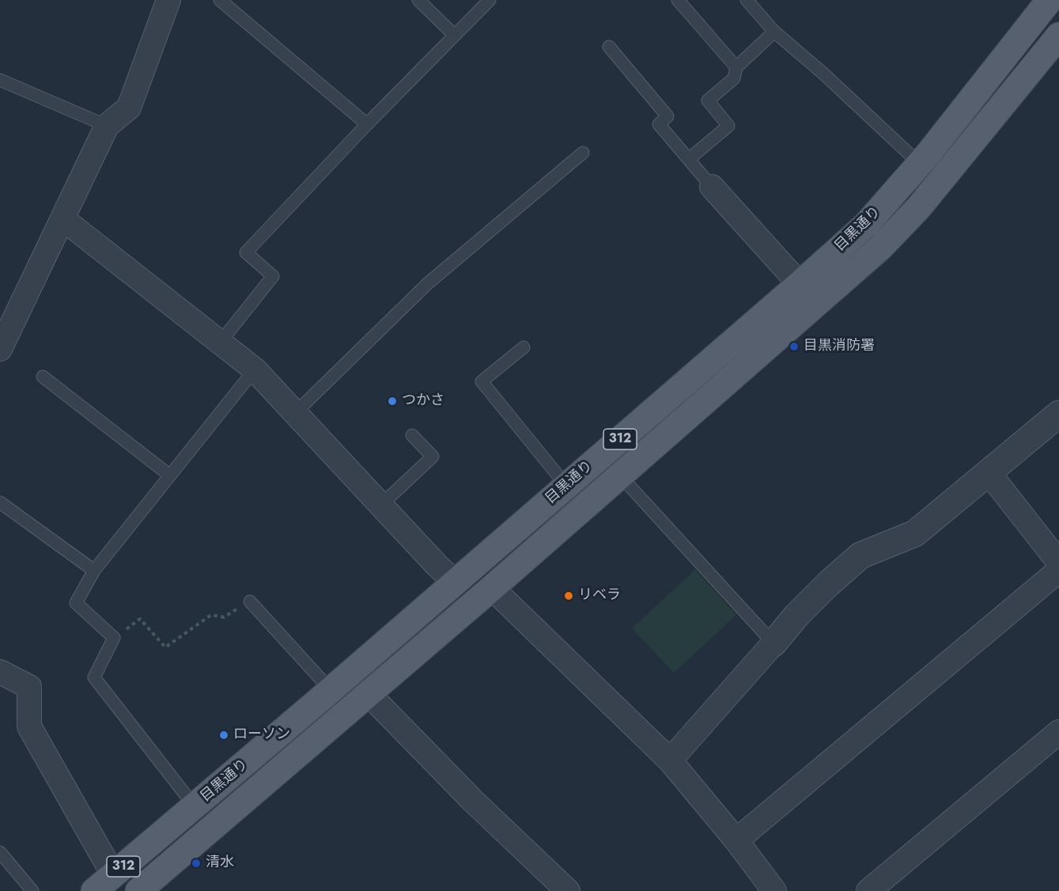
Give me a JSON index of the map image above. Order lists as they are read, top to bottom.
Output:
{
  "streets": {
    "main road": ["目黒通り", "312"]
  },
  "places": [
    "目黒消防署",
    "つかさ",
    "リベラ",
    "ローソン",
    "清水"
  ]
}
